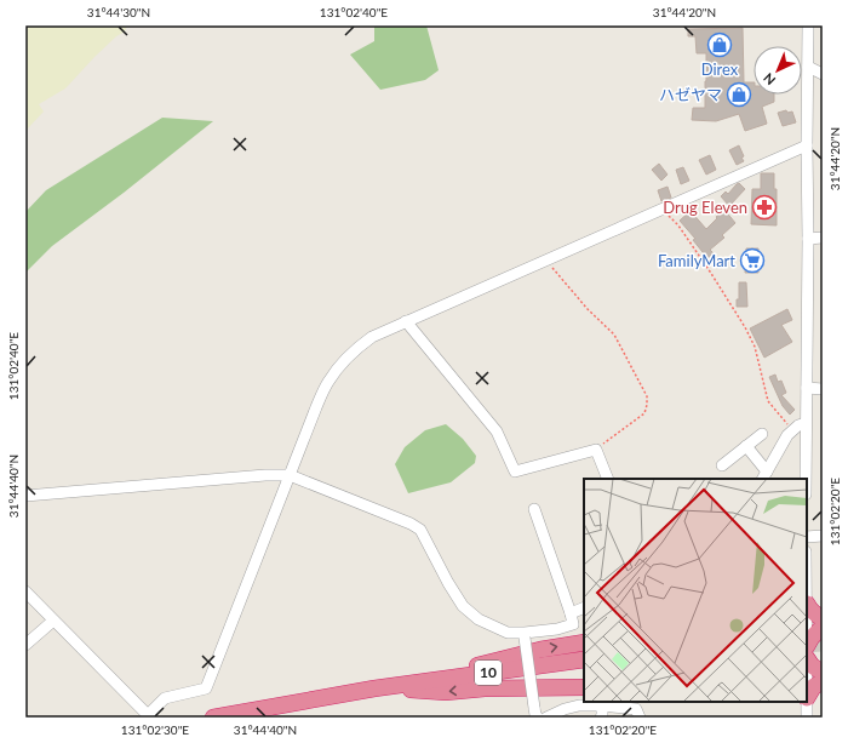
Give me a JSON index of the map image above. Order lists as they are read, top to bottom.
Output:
{
  "streets": {
    "highway": ["10"]
  },
  "places": {
    "shop": ["Direx", "ハゼヤマ"],
    "pharmacy": ["Drug Eleven"],
    "supermarket": ["FamilyMart"]
  },
  "north": "bottom left",
  "coordinates": [
    "31°44'30\"N",
    "131°02'40\"E",
    "31°44'20\"N",
    "31°44'40\"N",
    "131°02'20\"E",
    "131°02'30\"E"
  ]
}
